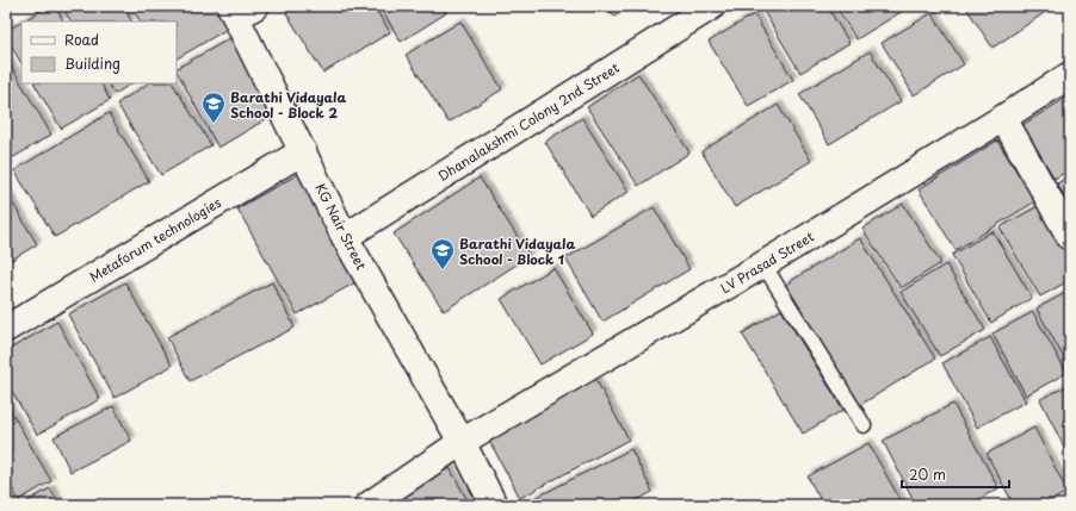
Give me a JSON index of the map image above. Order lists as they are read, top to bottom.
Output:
{
  "streets": {
    "street": [
      "Dhanalakshmi Colony 2nd Street",
      "KG Nair Street",
      "Metaforum technologies",
      "LV Prasad Street"
    ]
  },
  "crossings": [
    ["Dhanalakshmi Colony 2nd Street", "KG Nair Street"],
    ["KG Nair Street", "Metaforum technologies"],
    ["KG Nair Street", "LV Prasad Street"]
  ],
  "places": {
    "school or university": ["Barathi Vidayala School - Block 2", "Barathi Vidayala School - Block 1"]
  },
  "legend": ["Road", "Building"],
  "scale_bar": "20 m"
}
